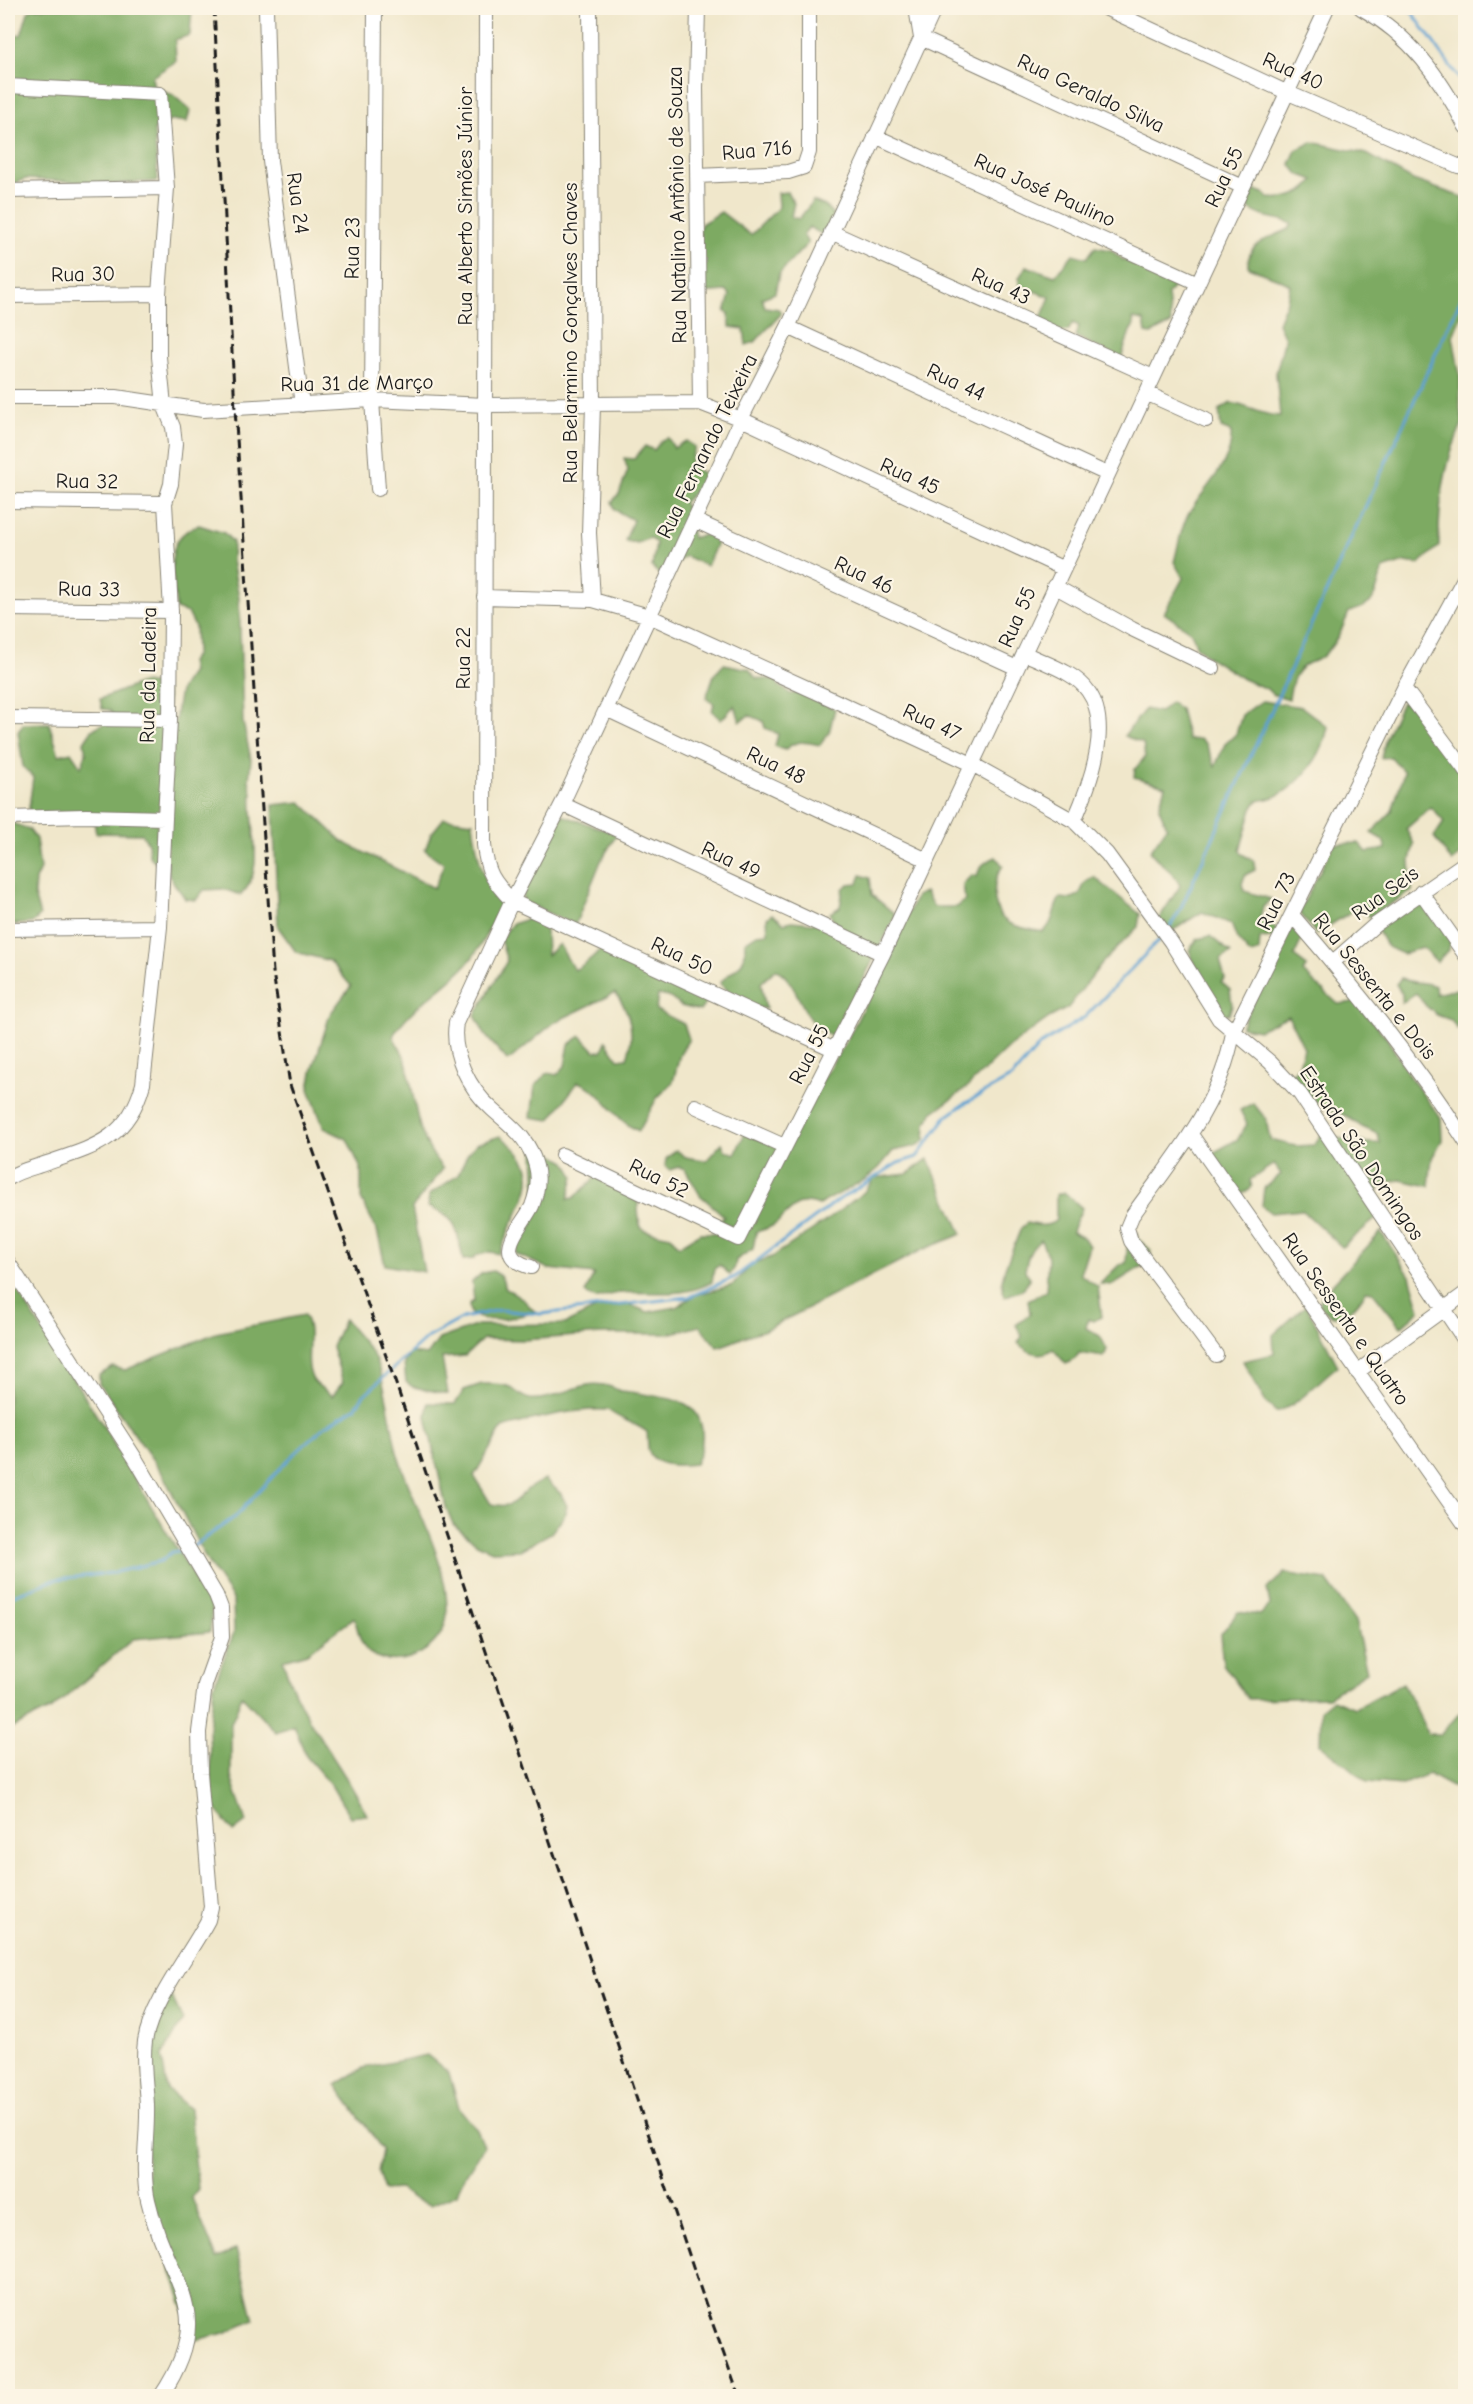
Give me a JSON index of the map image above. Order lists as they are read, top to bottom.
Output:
{
  "streets": {
    "street": [
      "Rua 40",
      "Rua Geraldo Silva",
      "Rua 716",
      "Rua 55",
      "Rua José Paulino",
      "Rua 24",
      "Rua Natalino Antônio de Souza",
      "Rua Alberto Simões Júnior",
      "Rua 23",
      "Rua 30",
      "Rua 43",
      "Rua Belarmino Gonçalves Chaves",
      "Rua 44",
      "Rua 31 de Março",
      "Rua Fernando Teixeira",
      "Rua 45",
      "Rua 32",
      "Rua 46",
      "Rua 33",
      "Rua 22",
      "Rua da Ladeira",
      "Rua 47",
      "Rua 48",
      "Rua 49",
      "Rua Seis",
      "Rua 73",
      "Rua 50",
      "Rua Sessenta e Dois",
      "Estrada São Domingos",
      "Rua 52",
      "Rua Sessenta e Quatro"
    ]
  },
  "crossings": [
    ["Rua 40", "Rua 55"],
    ["Rua Geraldo Silva", "Rua 55"],
    ["Rua Geraldo Silva", "Rua Fernando Teixeira"],
    ["Rua 716", "Rua Natalino Antônio de Souza"],
    ["Rua 55", "Rua José Paulino"],
    ["Rua 55", "Rua 43"],
    ["Rua 55", "Rua 44"],
    ["Rua 55", "Rua 45"],
    ["Rua 55", "Rua 46"],
    ["Rua 55", "Rua 47"],
    ["Rua 55", "Rua 48"],
    ["Rua 55", "Rua 49"],
    ["Rua 55", "Rua 50"],
    ["Rua 55", "Rua 52"],
    ["Rua José Paulino", "Rua Fernando Teixeira"],
    ["Rua 24", "Rua 31 de Março"],
    ["Rua Natalino Antônio de Souza", "Rua 31 de Março"],
    ["Rua Alberto Simões Júnior", "Rua 31 de Março"],
    ["Rua Alberto Simões Júnior", "Rua 22"],
    ["Rua 23", "Rua 31 de Março"],
    ["Rua 30", "Rua da Ladeira"],
    ["Rua 43", "Rua Fernando Teixeira"],
    ["Rua Belarmino Gonçalves Chaves", "Rua 31 de Março"],
    ["Rua 44", "Rua Fernando Teixeira"],
    ["Rua 31 de Março", "Rua Fernando Teixeira"],
    ["Rua 31 de Março", "Rua 45"],
    ["Rua 31 de Março", "Rua 22"],
    ["Rua 31 de Março", "Rua da Ladeira"],
    ["Rua Fernando Teixeira", "Rua 45"],
    ["Rua Fernando Teixeira", "Rua 46"],
    ["Rua Fernando Teixeira", "Rua 22"],
    ["Rua Fernando Teixeira", "Rua 47"],
    ["Rua Fernando Teixeira", "Rua 48"],
    ["Rua Fernando Teixeira", "Rua 49"],
    ["Rua Fernando Teixeira", "Rua 50"],
    ["Rua 32", "Rua da Ladeira"],
    ["Rua 33", "Rua da Ladeira"],
    ["Rua 22", "Rua 50"],
    ["Rua 47", "Estrada São Domingos"],
    ["Rua Seis", "Rua Sessenta e Dois"],
    ["Rua 73", "Rua Sessenta e Dois"],
    ["Rua 73", "Estrada São Domingos"],
    ["Rua 73", "Rua Sessenta e Quatro"]
  ]
}
